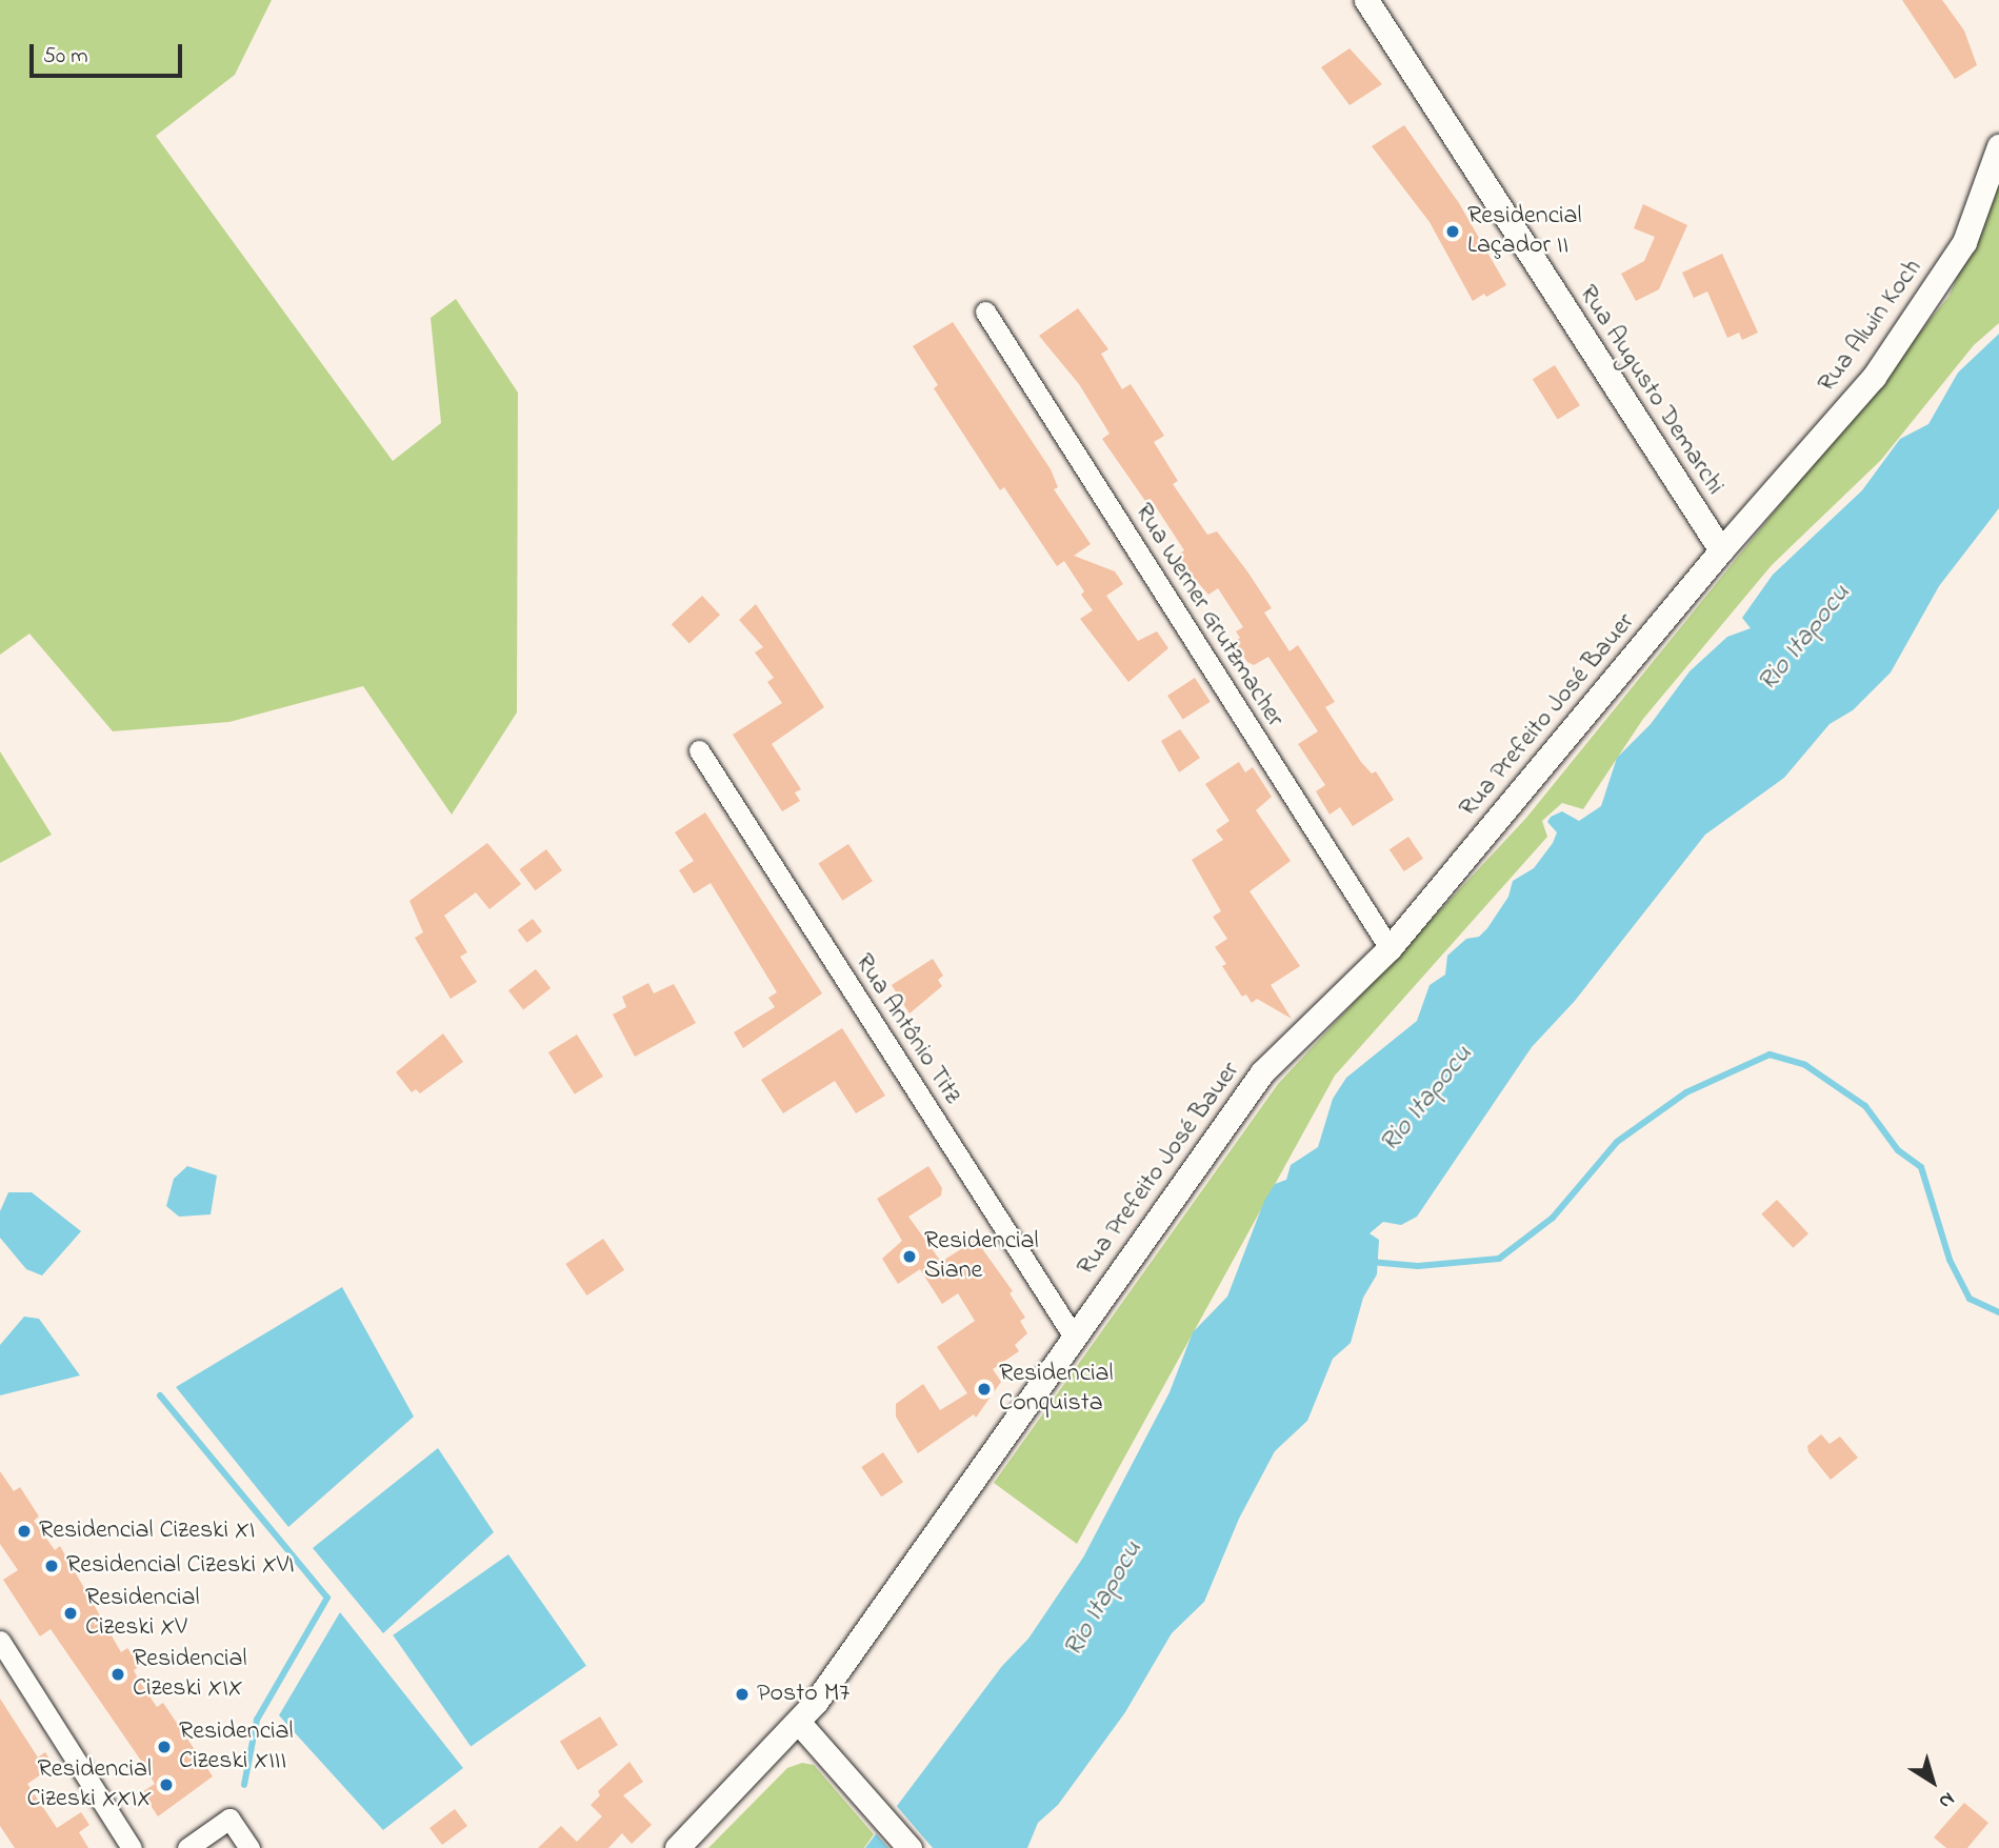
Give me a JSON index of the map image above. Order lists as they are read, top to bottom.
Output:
{
  "streets": {
    "street": [
      "Rua Alwin Koch",
      "Rua Augusto Demarchi",
      "Rua Werner Grutzmacher",
      "Rua Prefeito José Bauer",
      "Rua Antônio Titz"
    ]
  },
  "crossings": [
    ["Rua Alwin Koch", "Rua Augusto Demarchi"],
    ["Rua Alwin Koch", "Rua Prefeito José Bauer"],
    ["Rua Augusto Demarchi", "Rua Prefeito José Bauer"],
    ["Rua Werner Grutzmacher", "Rua Prefeito José Bauer"],
    ["Rua Prefeito José Bauer", "Rua Antônio Titz"]
  ],
  "water": ["Rio Itapocu"],
  "places": [
    "Residencial Laçador II",
    "Residencial Siane",
    "Residencial Conquista",
    "Residencial Cizeski XI",
    "Residencial Cizeski XVI",
    "Residencial Cizeski XV",
    "Residencial Cizeski XIX",
    "Posto M7",
    "Residencial Cizeski XIII",
    "Residencial Cizeski XXIX"
  ],
  "scale_bar": "50 m",
  "north": "bottom right"
}
